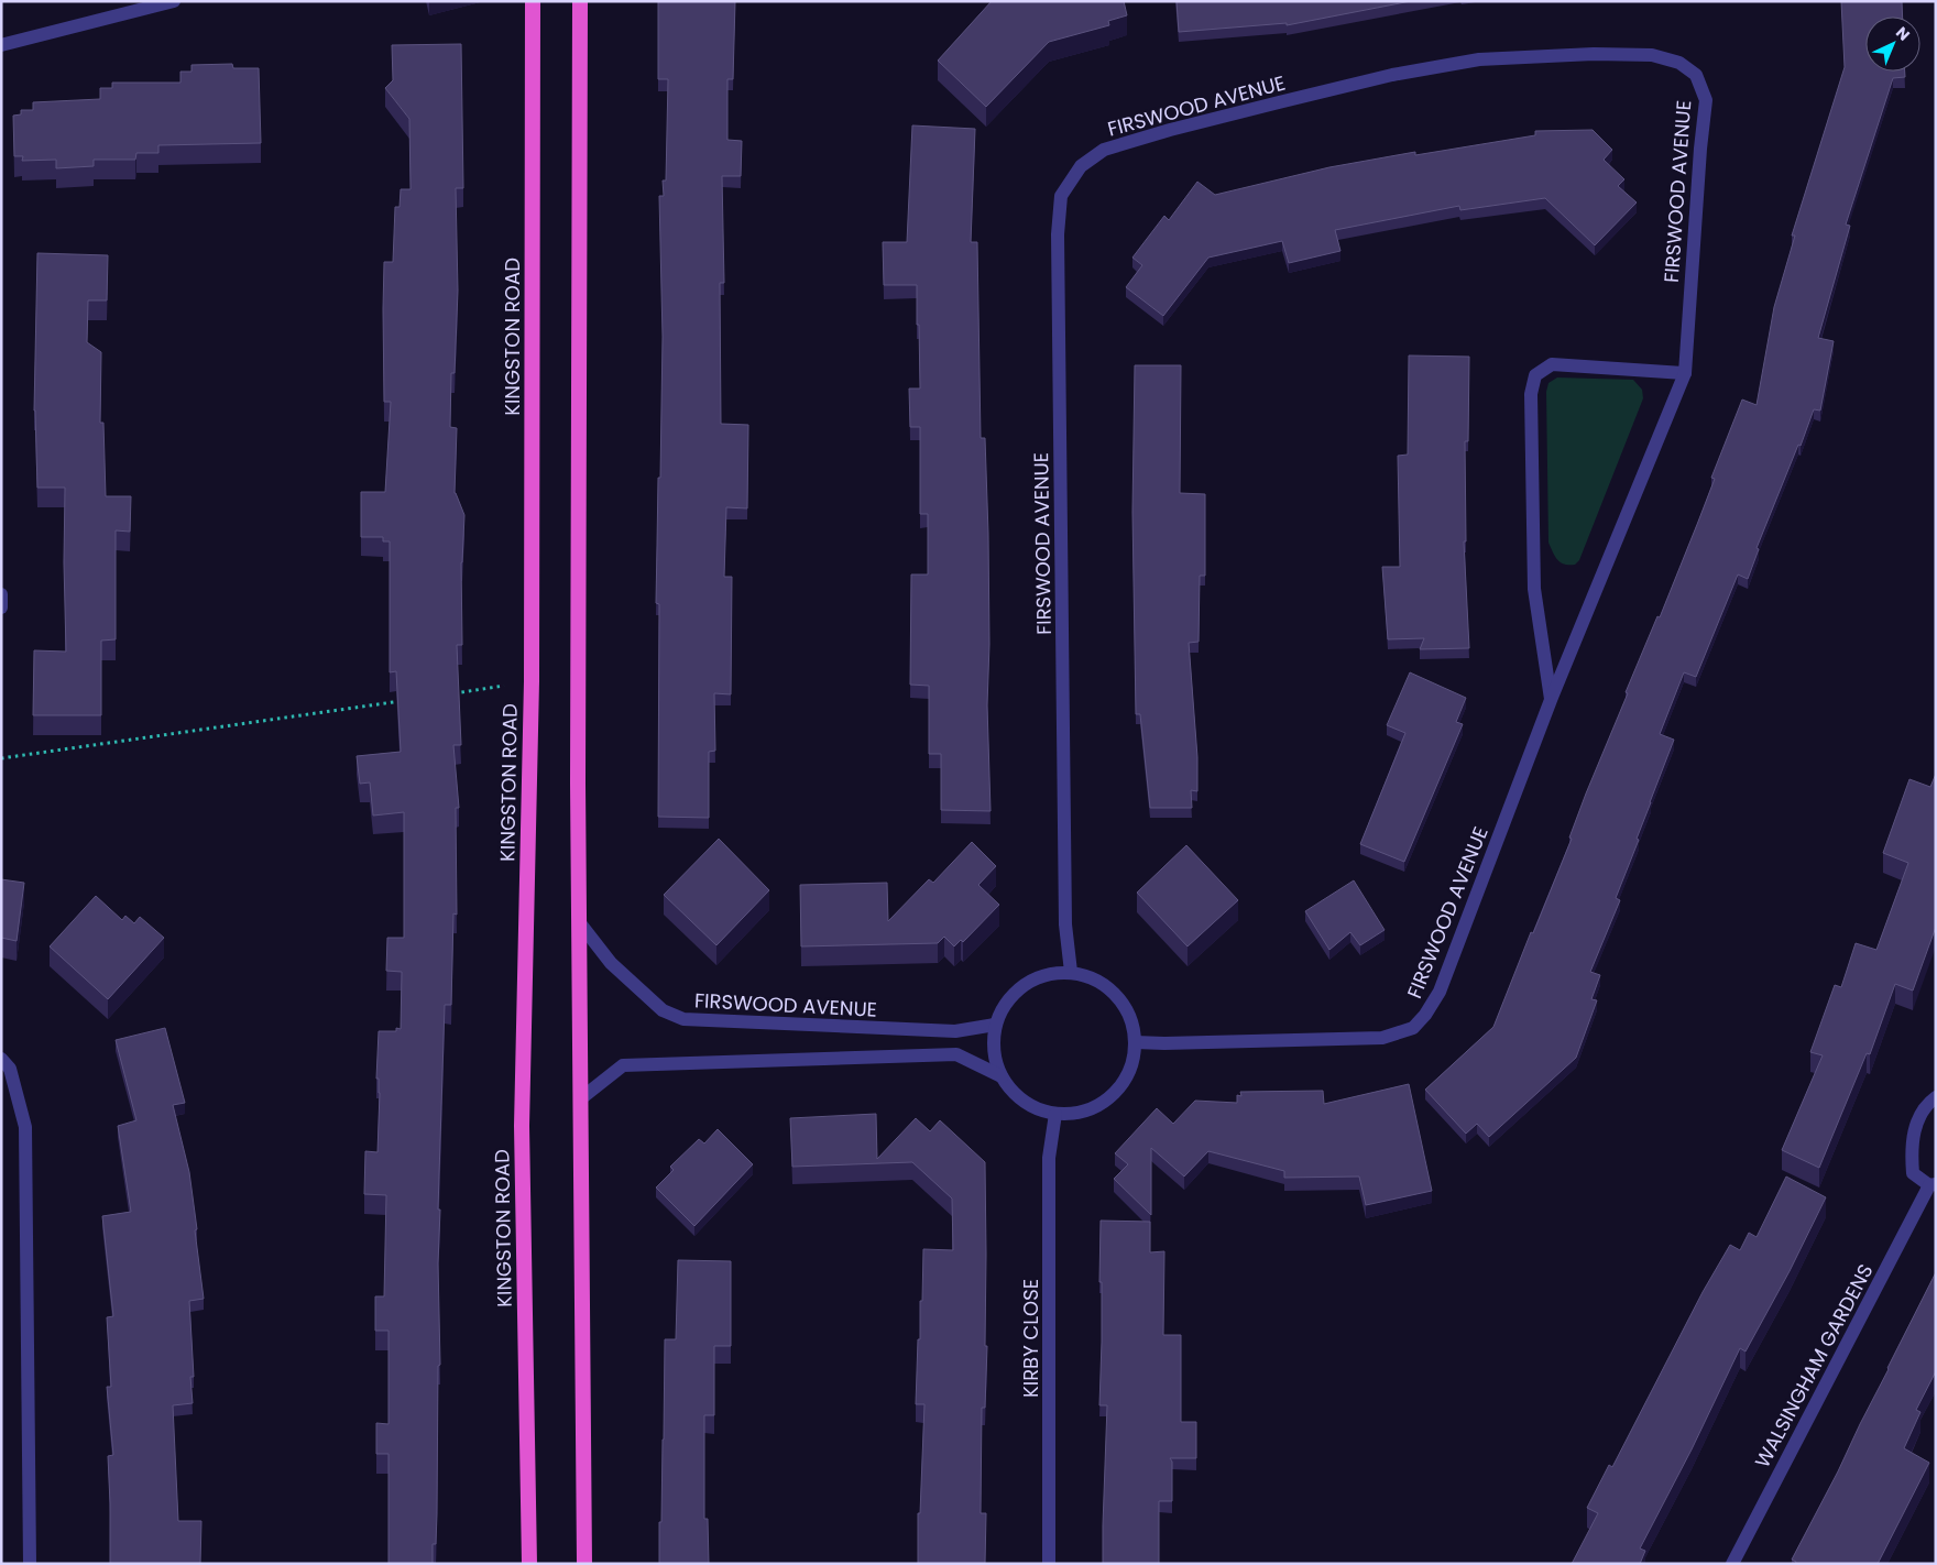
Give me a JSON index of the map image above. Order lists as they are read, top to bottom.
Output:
{
  "streets": {
    "highway": ["KINGSTON ROAD"],
    "street": ["FIRSWOOD AVENUE", "KIRBY CLOSE", "WALSINGHAM GARDENS"]
  },
  "crossings": [
    ["FIRSWOOD AVENUE", "KIRBY CLOSE"]
  ],
  "north": "top right"
}
